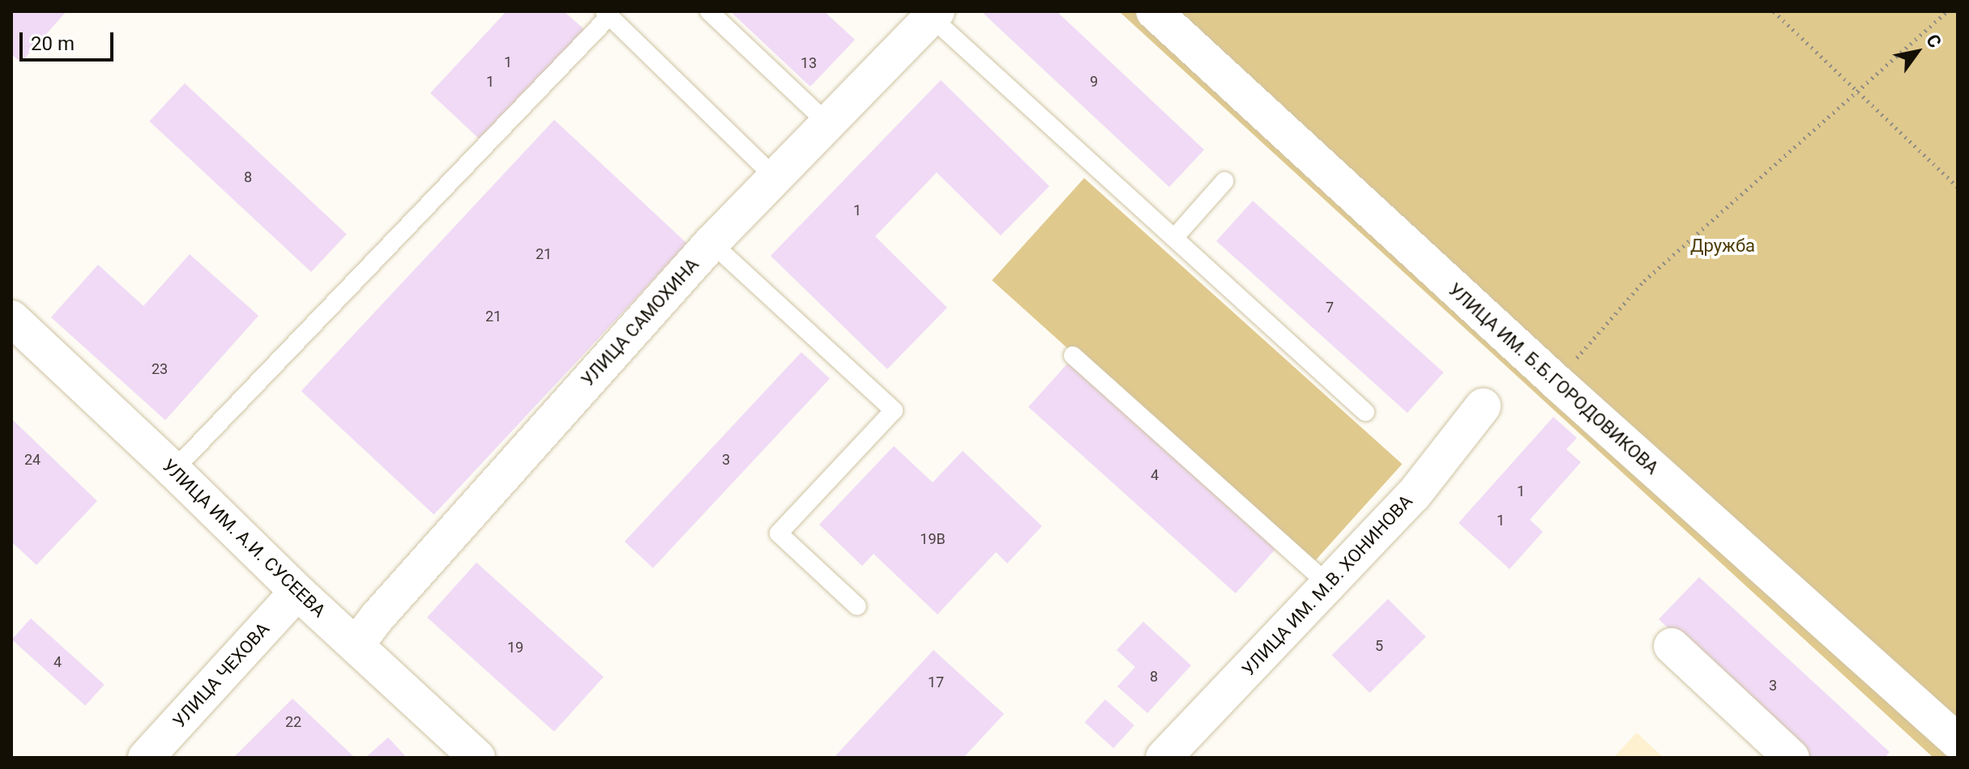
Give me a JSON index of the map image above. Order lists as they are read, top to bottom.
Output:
{
  "streets": {
    "street": [
      "УЛИЦА САМОХИНА",
      "УЛИЦА ИМ. Б.Б.ГОРОДОВИКОВА",
      "УЛИЦА ИМ. А.И. СУСЕЕВА",
      "УЛИЦА ИМ. М.В. ХОНИНОВА",
      "УЛИЦА ЧЕХОВА"
    ]
  },
  "crossings": [
    ["УЛИЦА САМОХИНА", "УЛИЦА ИМ. А.И. СУСЕЕВА"],
    ["УЛИЦА ИМ. А.И. СУСЕЕВА", "УЛИЦА ЧЕХОВА"]
  ],
  "parks": ["Дружба"],
  "house_numbers": [
    "1",
    "13",
    "1",
    "9",
    "8",
    "1",
    "21",
    "7",
    "21",
    "23",
    "24",
    "3",
    "4",
    "1",
    "1",
    "19В",
    "5",
    "19",
    "4",
    "8",
    "17",
    "3",
    "22"
  ],
  "scale_bar": "20 m",
  "north": "top right"
}
